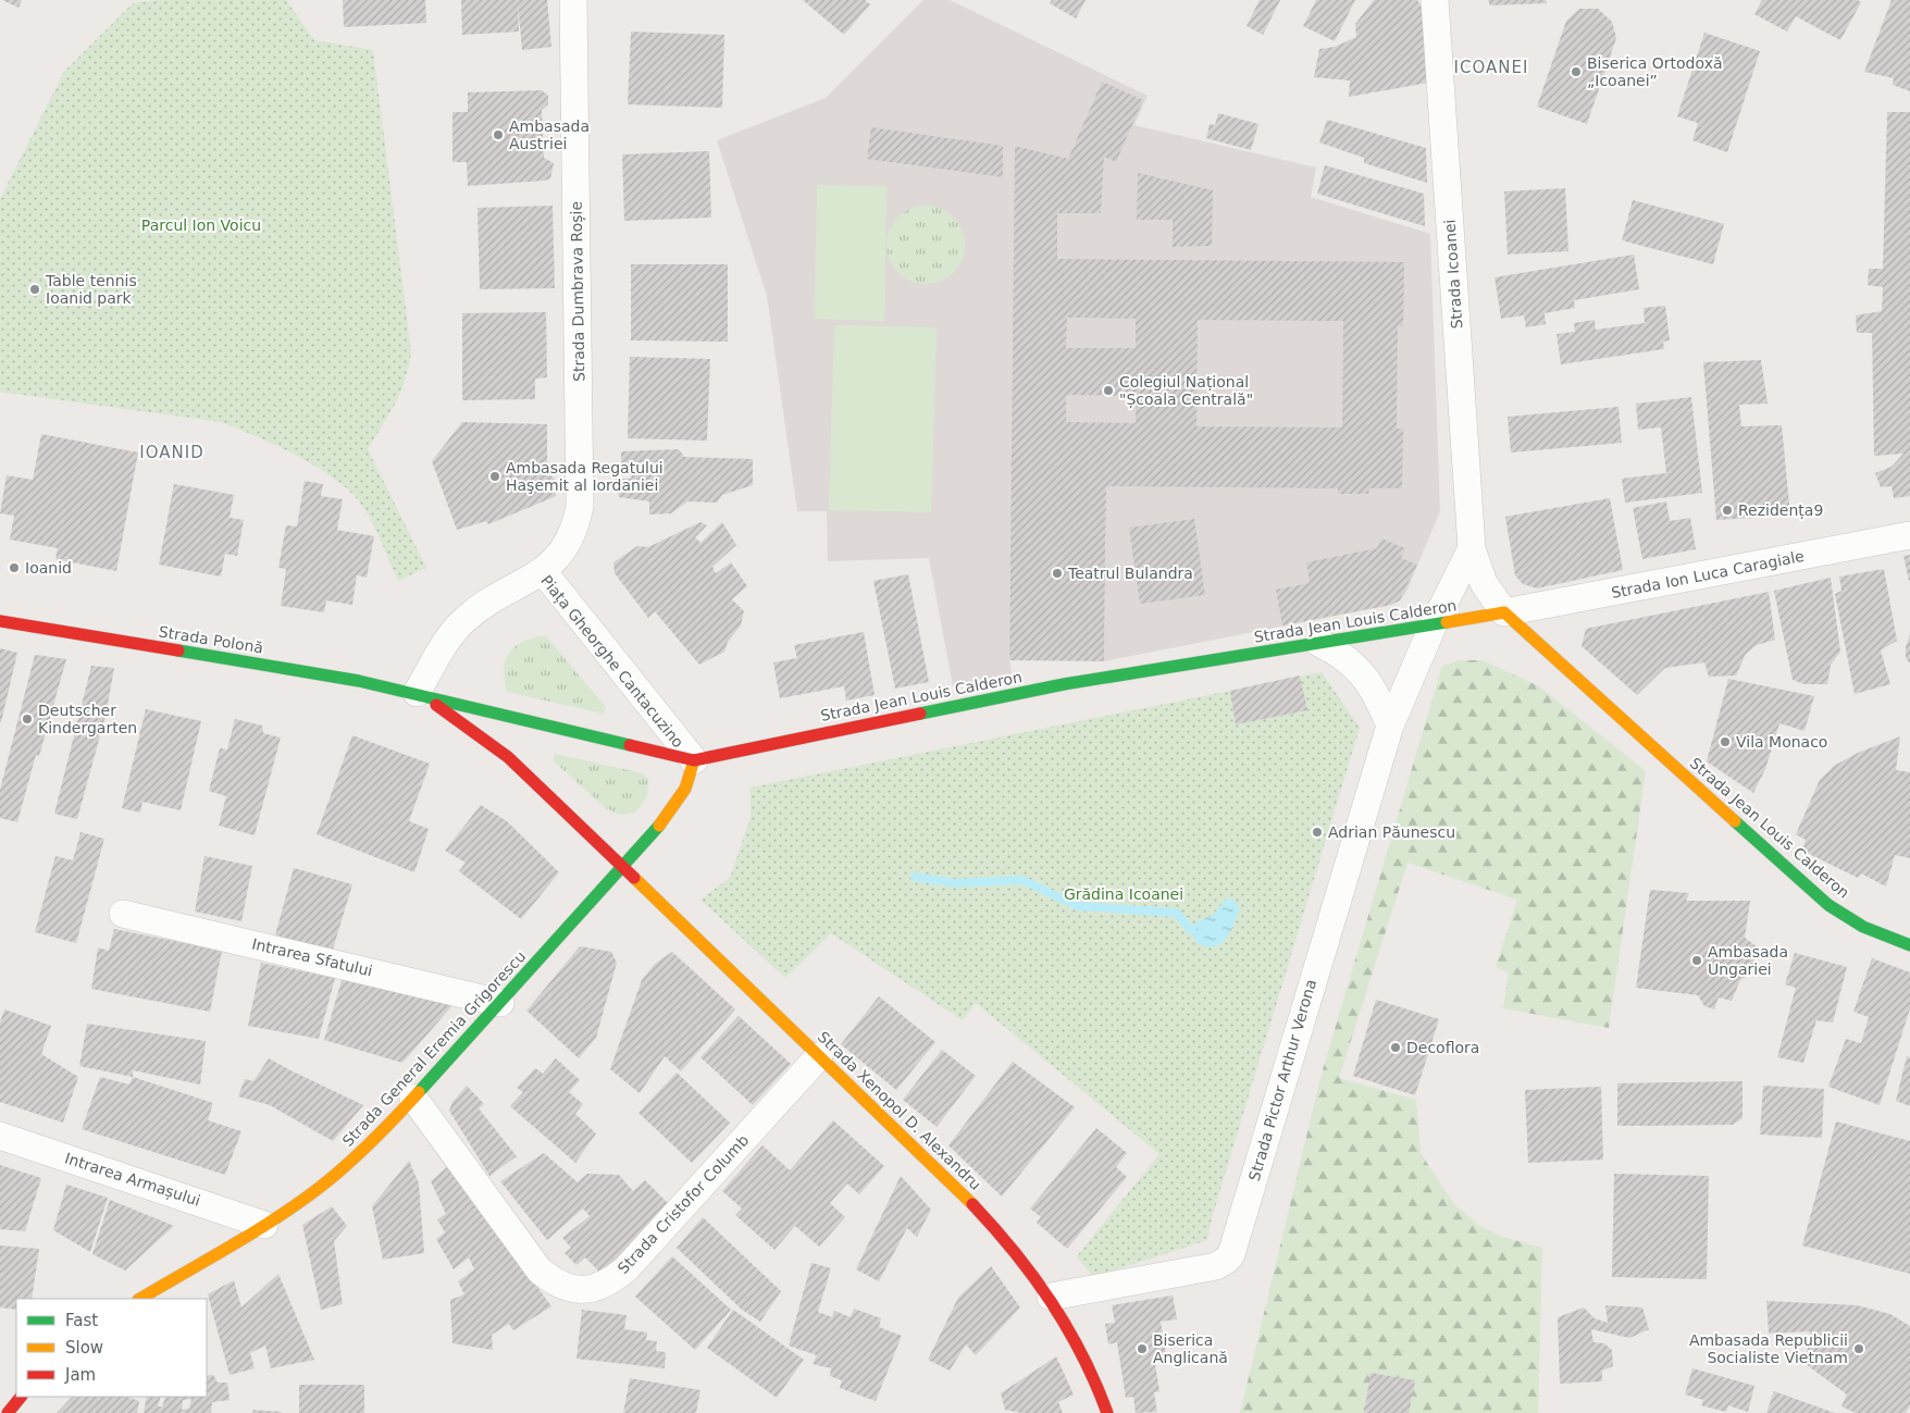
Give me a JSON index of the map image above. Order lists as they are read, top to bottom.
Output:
{
  "streets": {
    "street": [
      "Strada Icoanei",
      "Strada Dumbrava Roșie",
      "Strada Ion Luca Caragiale",
      "Strada Jean Louis Calderon",
      "Strada Polonă",
      "Piața Gheorghe Cantacuzino",
      "Intrarea Sfatului",
      "Strada General Eremia Grigorescu",
      "Strada Pictor Arthur Verona",
      "Strada Xenopol D. Alexandru",
      "Intrarea Armașului",
      "Strada Cristofor Columb"
    ]
  },
  "crossings": [
    ["Strada Icoanei", "Strada Ion Luca Caragiale"],
    ["Strada Icoanei", "Strada Jean Louis Calderon"],
    ["Strada Dumbrava Roșie", "Piața Gheorghe Cantacuzino"],
    ["Strada Ion Luca Caragiale", "Strada Jean Louis Calderon"],
    ["Strada Jean Louis Calderon", "Piața Gheorghe Cantacuzino"],
    ["Strada Jean Louis Calderon", "Strada Pictor Arthur Verona"],
    ["Strada Polonă", "Piața Gheorghe Cantacuzino"],
    ["Piața Gheorghe Cantacuzino", "Strada General Eremia Grigorescu"],
    ["Piața Gheorghe Cantacuzino", "Strada Xenopol D. Alexandru"],
    ["Intrarea Sfatului", "Strada General Eremia Grigorescu"],
    ["Strada General Eremia Grigorescu", "Strada Xenopol D. Alexandru"],
    ["Strada General Eremia Grigorescu", "Intrarea Armașului"],
    ["Strada General Eremia Grigorescu", "Strada Cristofor Columb"],
    ["Strada Pictor Arthur Verona", "Strada Xenopol D. Alexandru"],
    ["Strada Xenopol D. Alexandru", "Strada Cristofor Columb"]
  ],
  "districts": ["ICOANEI", "IOANID"],
  "parks": ["Parcul Ion Voicu", "Grădina Icoanei"],
  "places": [
    "Biserica Ortodoxă „Icoanei”",
    "Ambasada Austriei",
    "Table tennis Ioanid park",
    "Colegiul Național \"Școala Centrală\"",
    "Ambasada Regatului Haşemit al Iordaniei",
    "Rezidența9",
    "Ioanid",
    "Teatrul Bulandra",
    "Deutscher Kindergarten",
    "Vila Monaco",
    "Adrian Păunescu",
    "Ambasada Ungariei",
    "Decoflora",
    "Biserica Anglicană",
    "Ambasada Republicii Socialiste Vietnam"
  ],
  "legend": ["Fast", "Slow", "Jam"]
}
